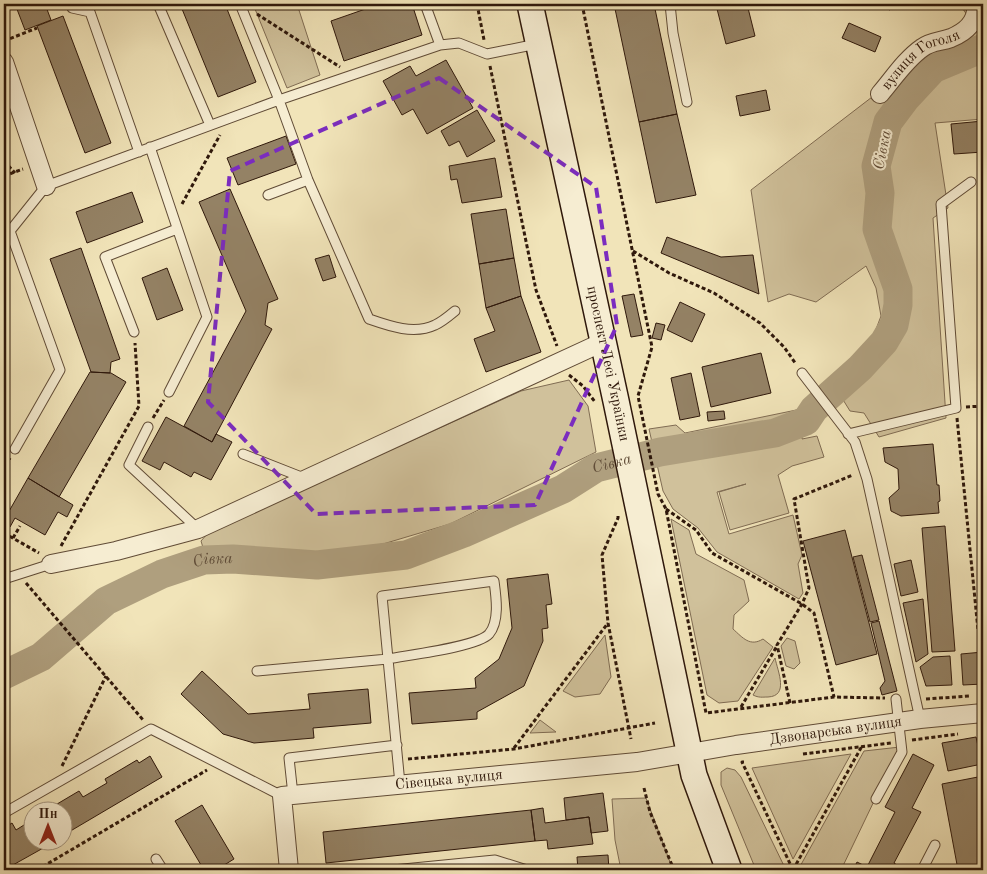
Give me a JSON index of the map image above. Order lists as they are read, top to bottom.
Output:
{
  "streets": {
    "main road": ["проспект Лесі Українки"],
    "street": ["вулиця Гоголя", "Дзвонарська вулиця", "Сівецька вулиця"]
  },
  "crossings": [
    ["проспект Лесі Українки", "Дзвонарська вулиця"],
    ["проспект Лесі Українки", "Сівецька вулиця"],
    ["Дзвонарська вулиця", "Сівецька вулиця"]
  ],
  "water": ["Сівка"],
  "north": "top"
}
